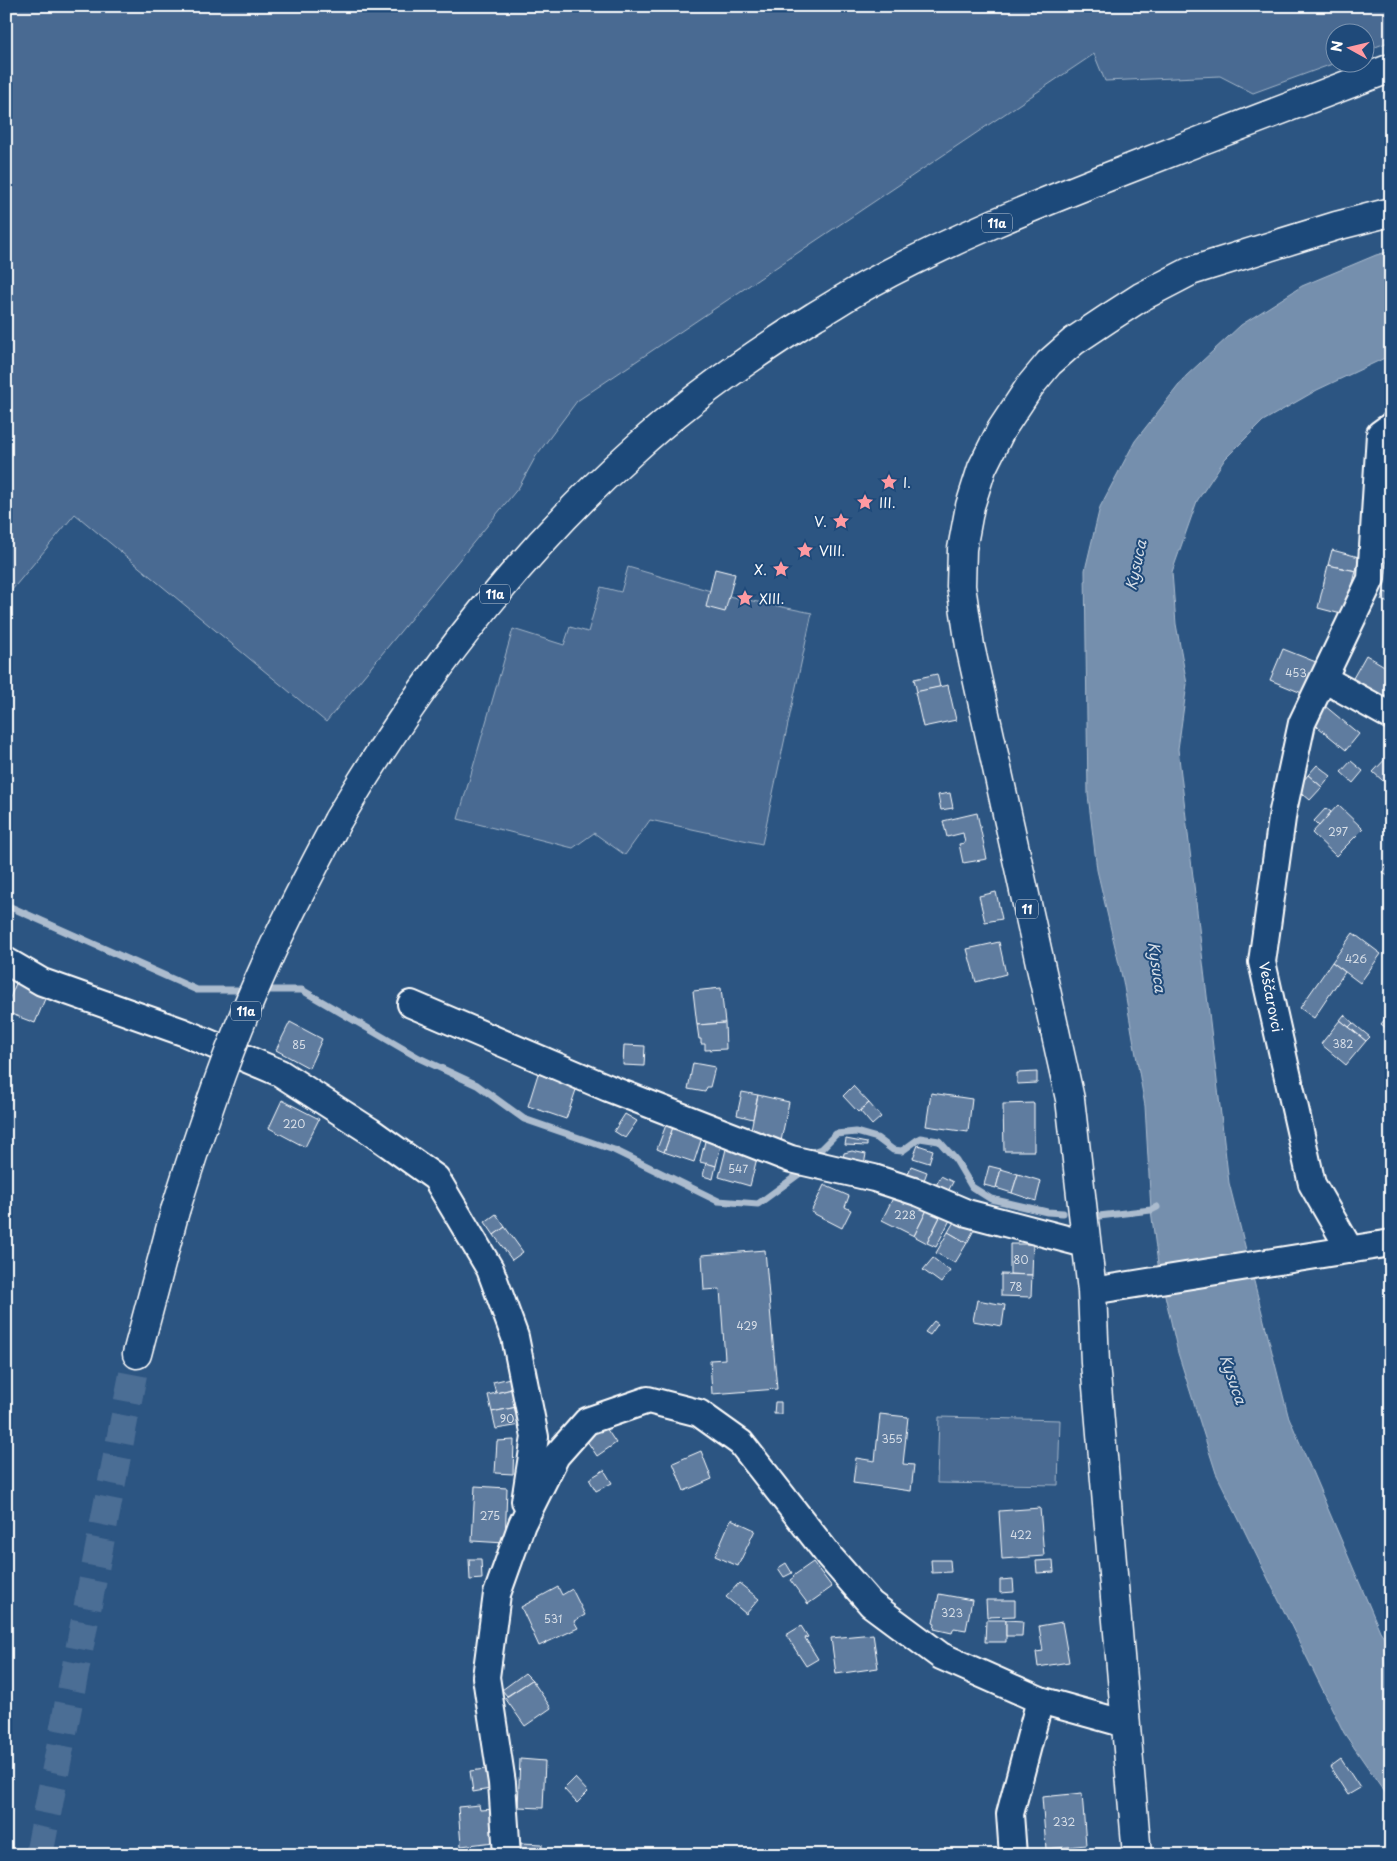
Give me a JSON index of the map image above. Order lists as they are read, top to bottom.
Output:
{
  "streets": {
    "main road": ["11a", "11"],
    "street": ["Veščarovci"]
  },
  "water": ["Kysuca"],
  "places": {
    "place": [
      "I.",
      "III.",
      "V.",
      "VIII.",
      "X.",
      "XIII."
    ]
  },
  "house_numbers": [
    "453",
    "297",
    "426",
    "382",
    "85",
    "220",
    "547",
    "228",
    "80",
    "78",
    "429",
    "90",
    "355",
    "275",
    "422",
    "323",
    "531",
    "232"
  ],
  "north": "left"
}
